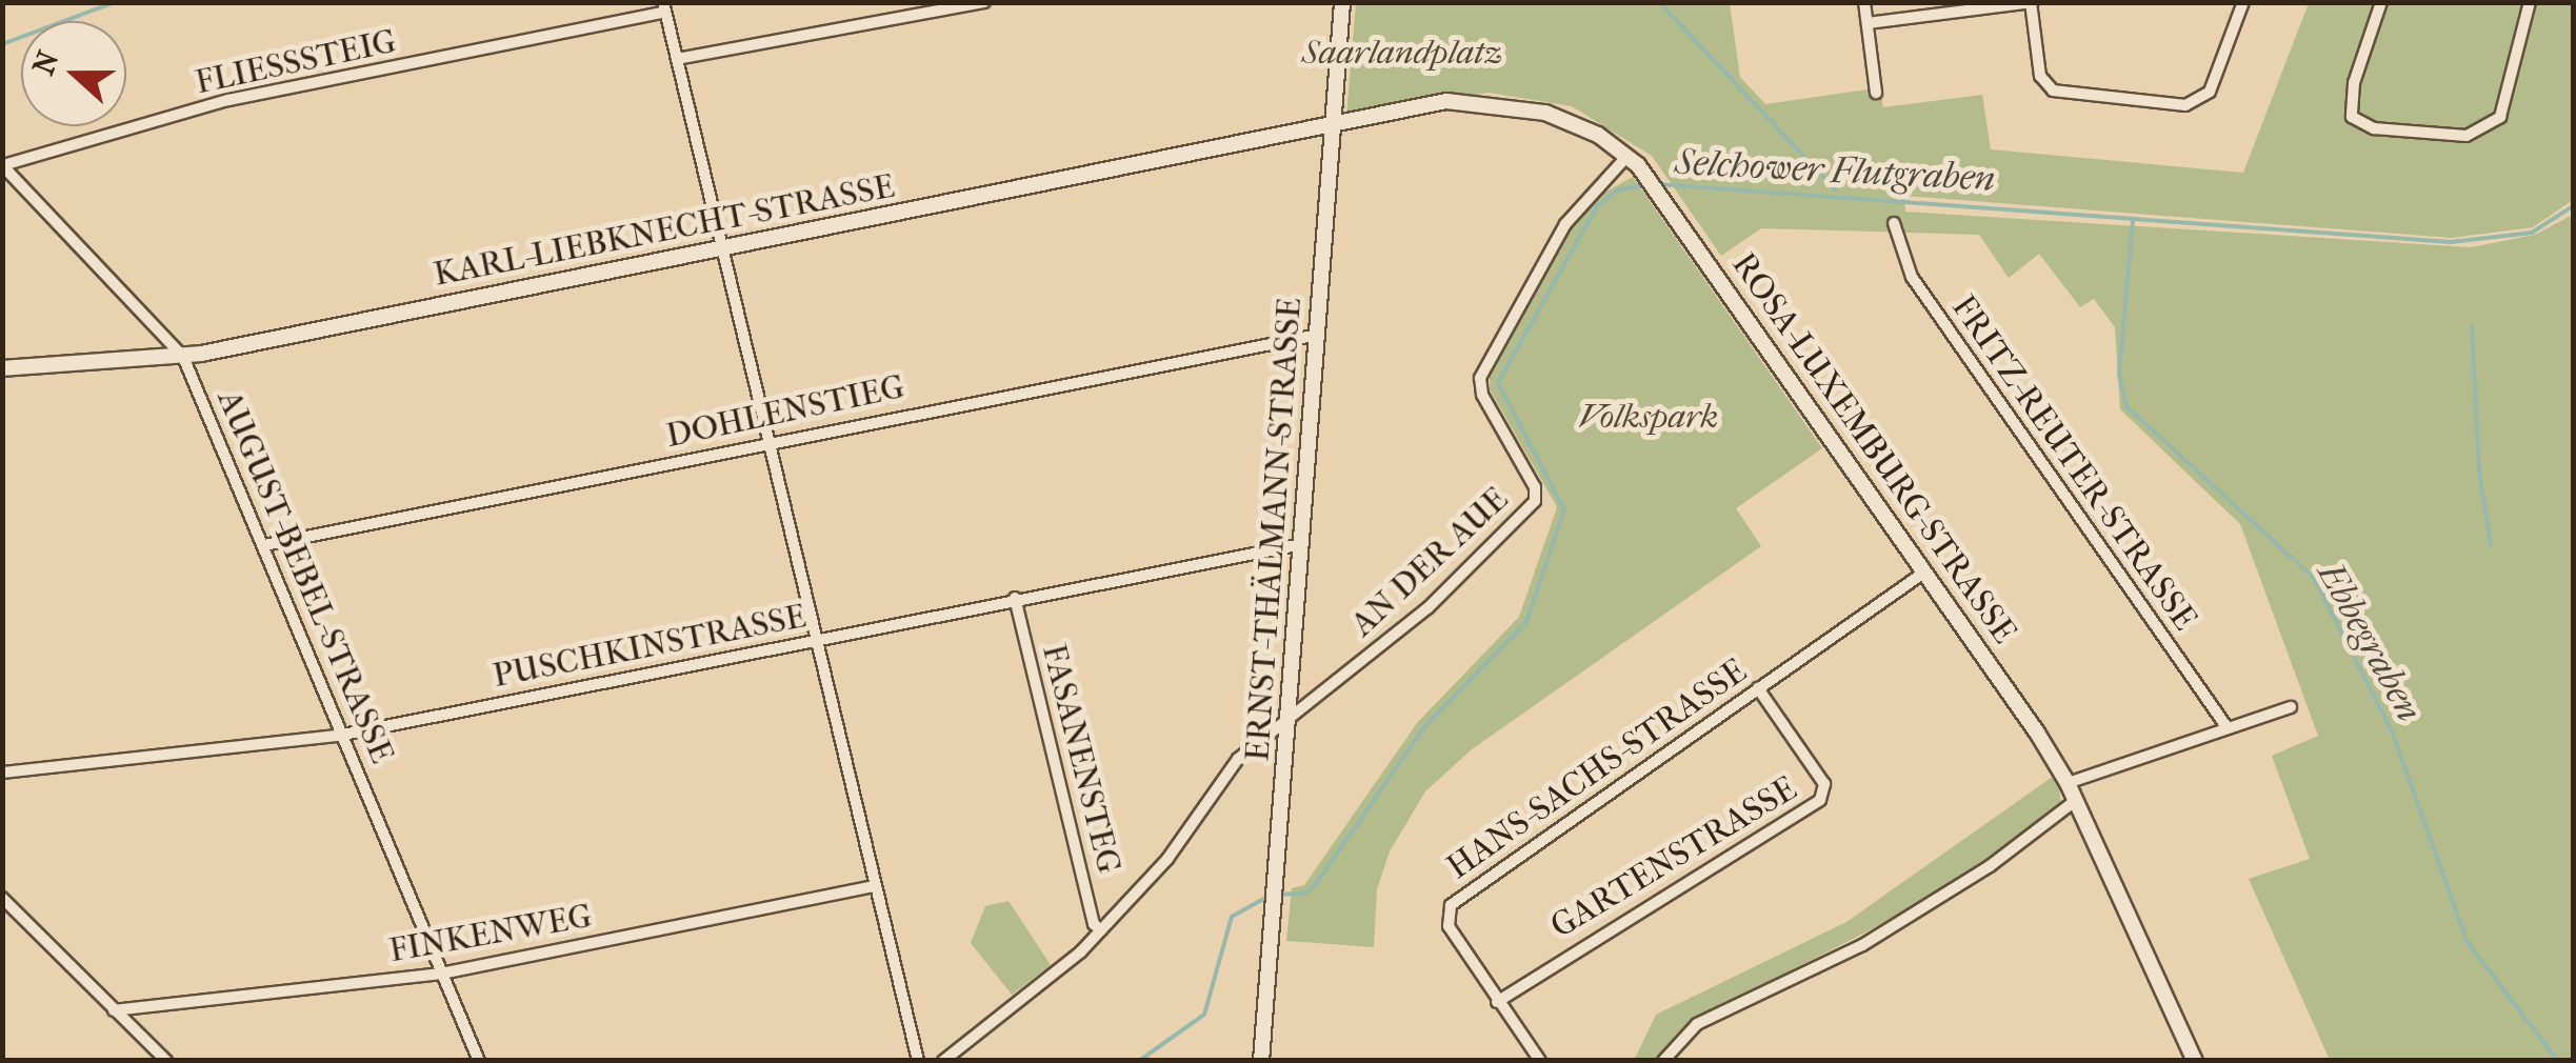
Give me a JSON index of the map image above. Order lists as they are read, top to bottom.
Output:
{
  "streets": {
    "street": [
      "FLIESSSTEIG",
      "KARL-LIEBKNECHT-STRASSE",
      "DOHLENSTIEG",
      "ROSA-LUXEMBURG-STRASSE",
      "FRITZ-REUTER-STRASSE",
      "ERNST-THÄLMANN-STRASSE",
      "AN DER AUE",
      "AUGUST-BEBEL-STRASSE",
      "PUSCHKINSTRASSE",
      "FASANENSTEG",
      "HANS-SACHS-STRASSE",
      "GARTENSTRASSE",
      "FINKENWEG"
    ]
  },
  "crossings": [
    ["FLIESSSTEIG", "AUGUST-BEBEL-STRASSE"],
    ["KARL-LIEBKNECHT-STRASSE", "ROSA-LUXEMBURG-STRASSE"],
    ["KARL-LIEBKNECHT-STRASSE", "ERNST-THÄLMANN-STRASSE"],
    ["KARL-LIEBKNECHT-STRASSE", "AUGUST-BEBEL-STRASSE"],
    ["DOHLENSTIEG", "ERNST-THÄLMANN-STRASSE"],
    ["DOHLENSTIEG", "AUGUST-BEBEL-STRASSE"],
    ["ROSA-LUXEMBURG-STRASSE", "ERNST-THÄLMANN-STRASSE"],
    ["ROSA-LUXEMBURG-STRASSE", "AN DER AUE"],
    ["ROSA-LUXEMBURG-STRASSE", "HANS-SACHS-STRASSE"],
    ["ERNST-THÄLMANN-STRASSE", "AN DER AUE"],
    ["ERNST-THÄLMANN-STRASSE", "PUSCHKINSTRASSE"],
    ["AUGUST-BEBEL-STRASSE", "PUSCHKINSTRASSE"],
    ["AUGUST-BEBEL-STRASSE", "FINKENWEG"],
    ["PUSCHKINSTRASSE", "FASANENSTEG"],
    ["HANS-SACHS-STRASSE", "GARTENSTRASSE"]
  ],
  "water": ["Selchower Flutgraben", "Ebbegraben"],
  "parks": ["Saarlandplatz", "Volkspark"],
  "north": "left"
}
